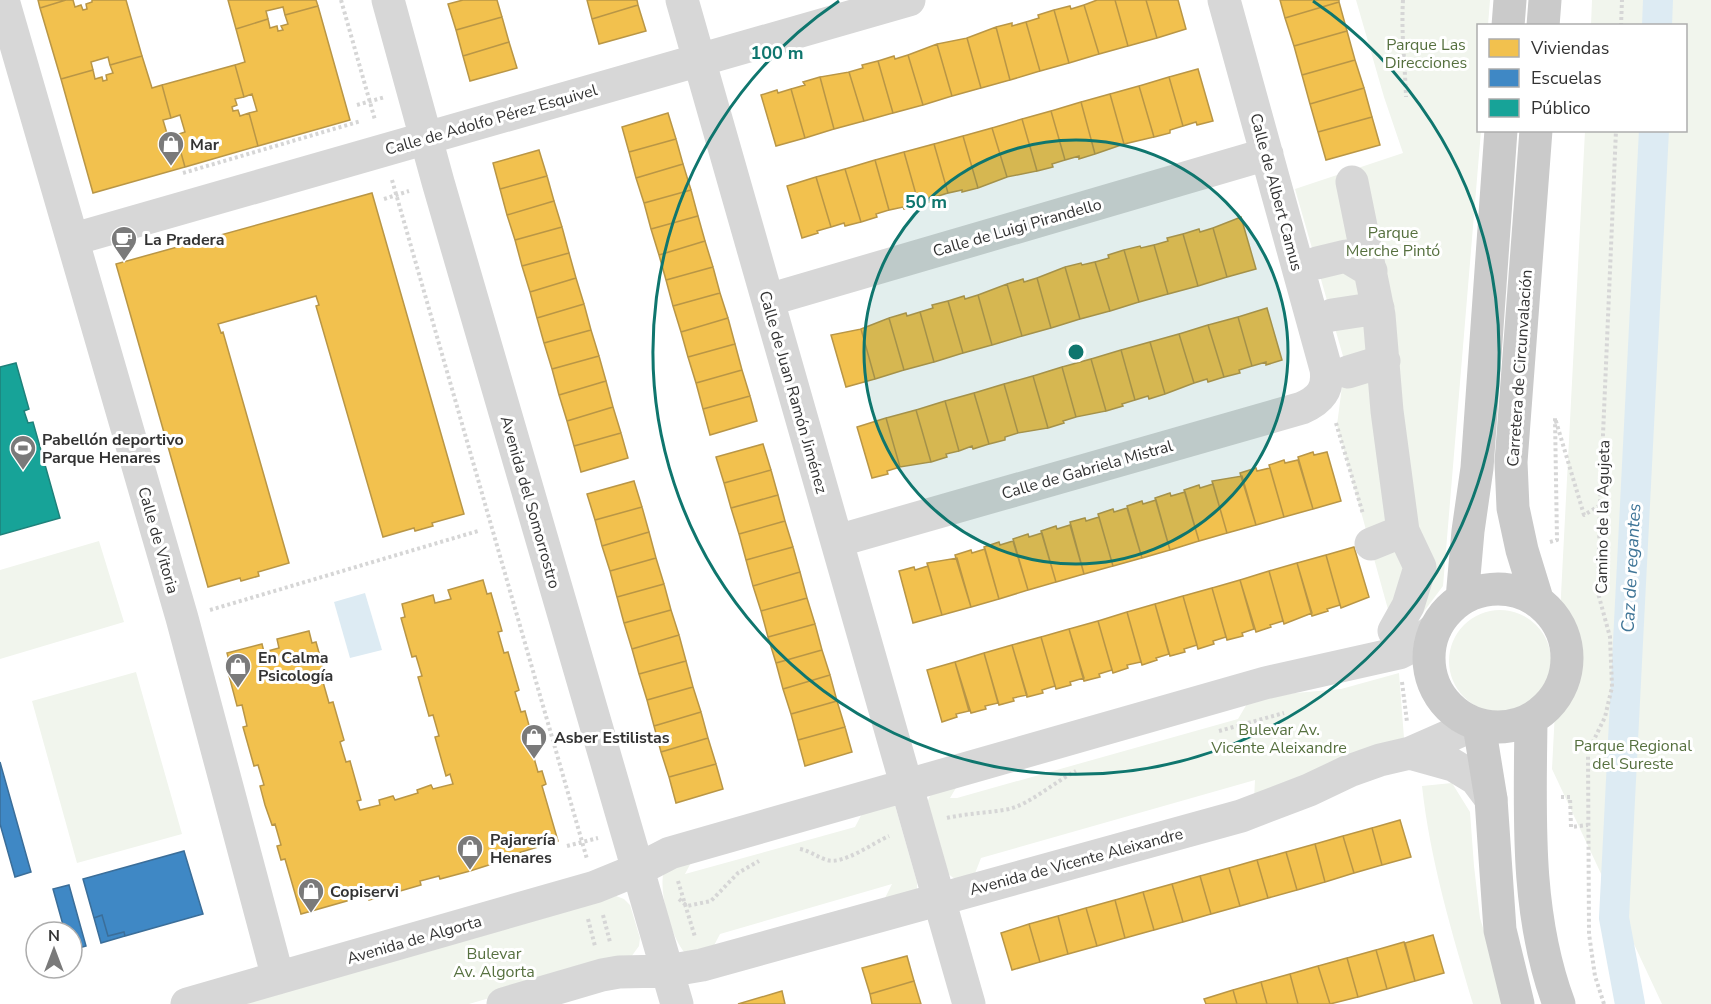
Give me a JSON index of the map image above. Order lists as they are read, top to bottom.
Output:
{
  "streets": {
    "main road": ["Carretera de Circunvalación"],
    "street": [
      "Calle de Adolfo Pérez Esquivel",
      "Calle de Albert Camus",
      "Calle de Luigi Pirandello",
      "Calle de Juan Ramón Jiménez",
      "Calle de Gabriela Mistral",
      "Avenida del Somorrostro",
      "Calle de Vitoria",
      "Avenida de Vicente Aleixandre",
      "Avenida de Algorta"
    ],
    "path": ["Camino de la Agujeta"]
  },
  "crossings": [
    ["Calle de Adolfo Pérez Esquivel", "Calle de Juan Ramón Jiménez"],
    ["Calle de Adolfo Pérez Esquivel", "Avenida del Somorrostro"],
    ["Calle de Adolfo Pérez Esquivel", "Calle de Vitoria"],
    ["Calle de Albert Camus", "Calle de Luigi Pirandello"],
    ["Calle de Albert Camus", "Calle de Gabriela Mistral"],
    ["Calle de Luigi Pirandello", "Calle de Juan Ramón Jiménez"],
    ["Carretera de Circunvalación", "Avenida de Vicente Aleixandre"],
    ["Calle de Juan Ramón Jiménez", "Calle de Gabriela Mistral"],
    ["Calle de Juan Ramón Jiménez", "Avenida de Vicente Aleixandre"],
    ["Avenida del Somorrostro", "Avenida de Vicente Aleixandre"],
    ["Avenida del Somorrostro", "Avenida de Algorta"],
    ["Calle de Vitoria", "Avenida de Algorta"]
  ],
  "water": ["Caz de regantes"],
  "parks": [
    "Parque Las Direcciones",
    "Parque Merche Pintó",
    "Bulevar Av. Vicente Aleixandre",
    "Parque Regional del Sureste",
    "Bulevar Av. Algorta"
  ],
  "places": {
    "shop": [
      "Mar",
      "En Calma Psicología",
      "Asber Estilistas",
      "Pajarería Henares",
      "Copiservi"
    ],
    "cafe": ["La Pradera"],
    "sports": ["Pabellón deportivo Parque Henares"]
  },
  "legend": ["Viviendas", "Escuelas", "Público"],
  "north": "top",
  "rings": ["100 m", "50 m"]
}
